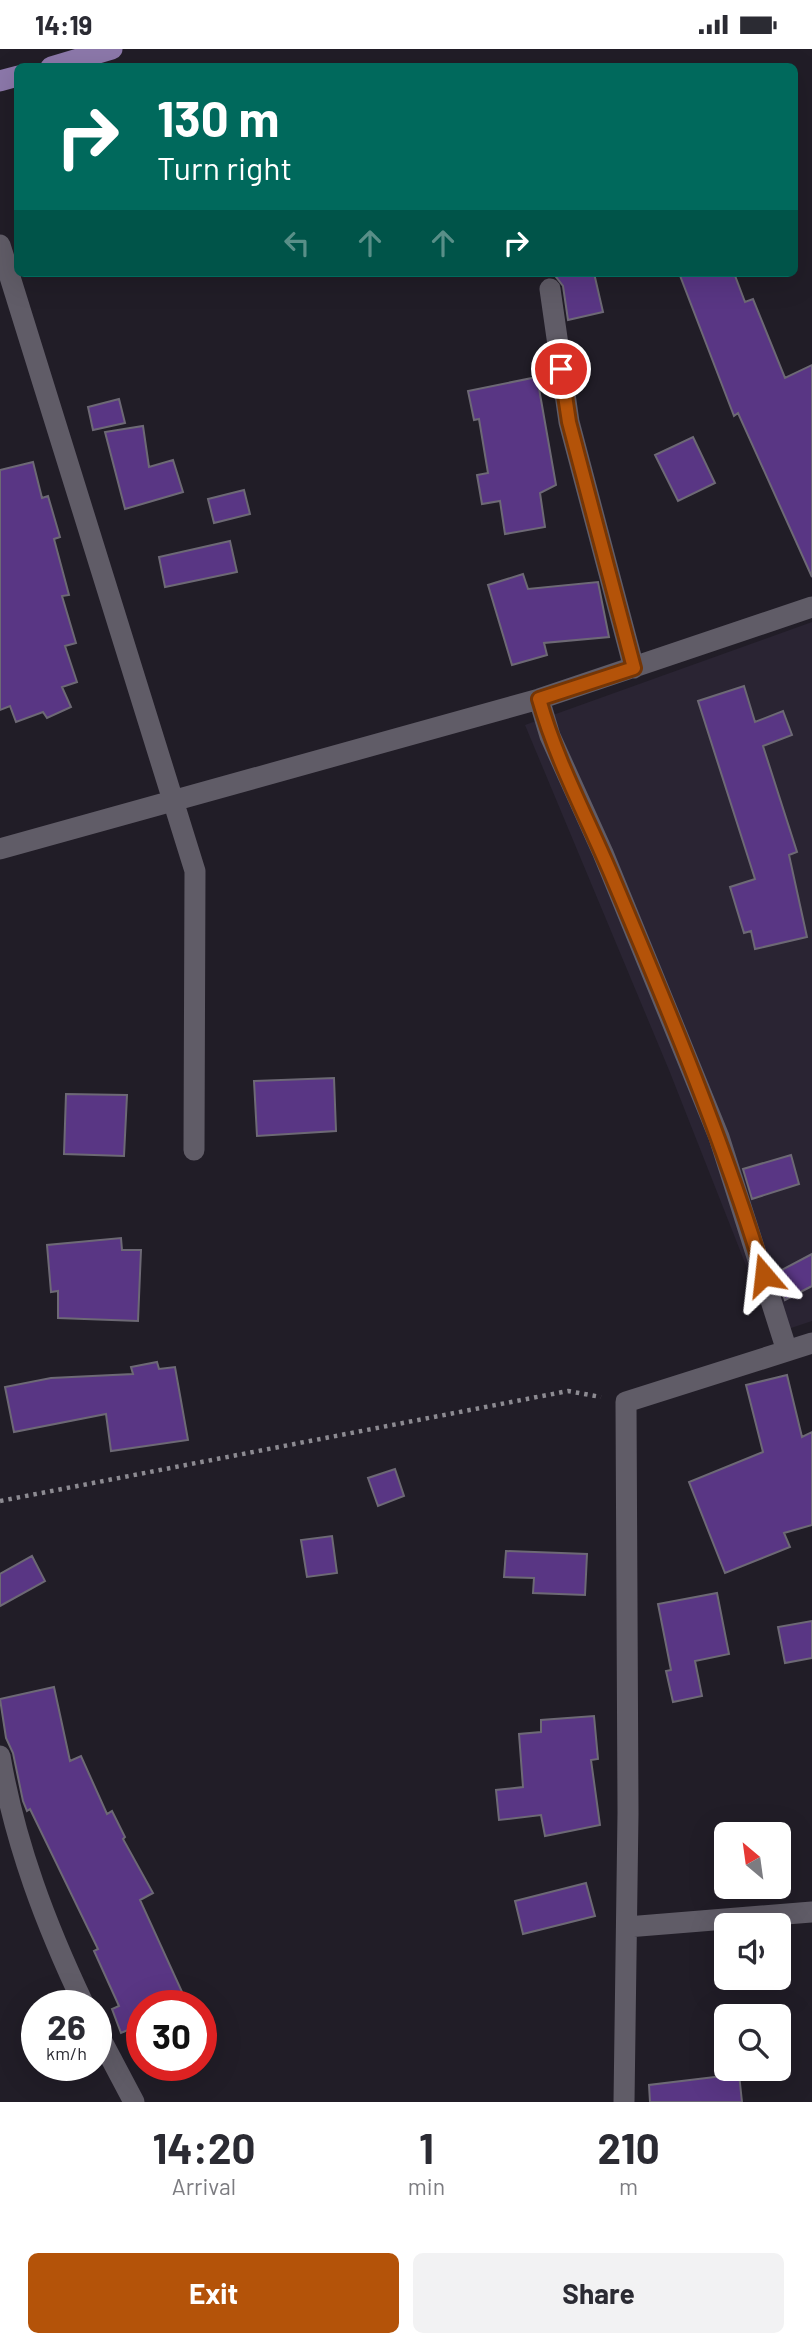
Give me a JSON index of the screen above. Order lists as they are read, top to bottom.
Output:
{
  "north": "top left",
  "page": {
    "status": "14:19",
    "turn": ["130 m", "Turn right"],
    "speed": "26 km/h",
    "limit": "30",
    "eta": [
      "14:20",
      "Arrival",
      "1",
      "min",
      "210",
      "m"
    ],
    "buttons": ["Exit", "Share"]
  }
}
